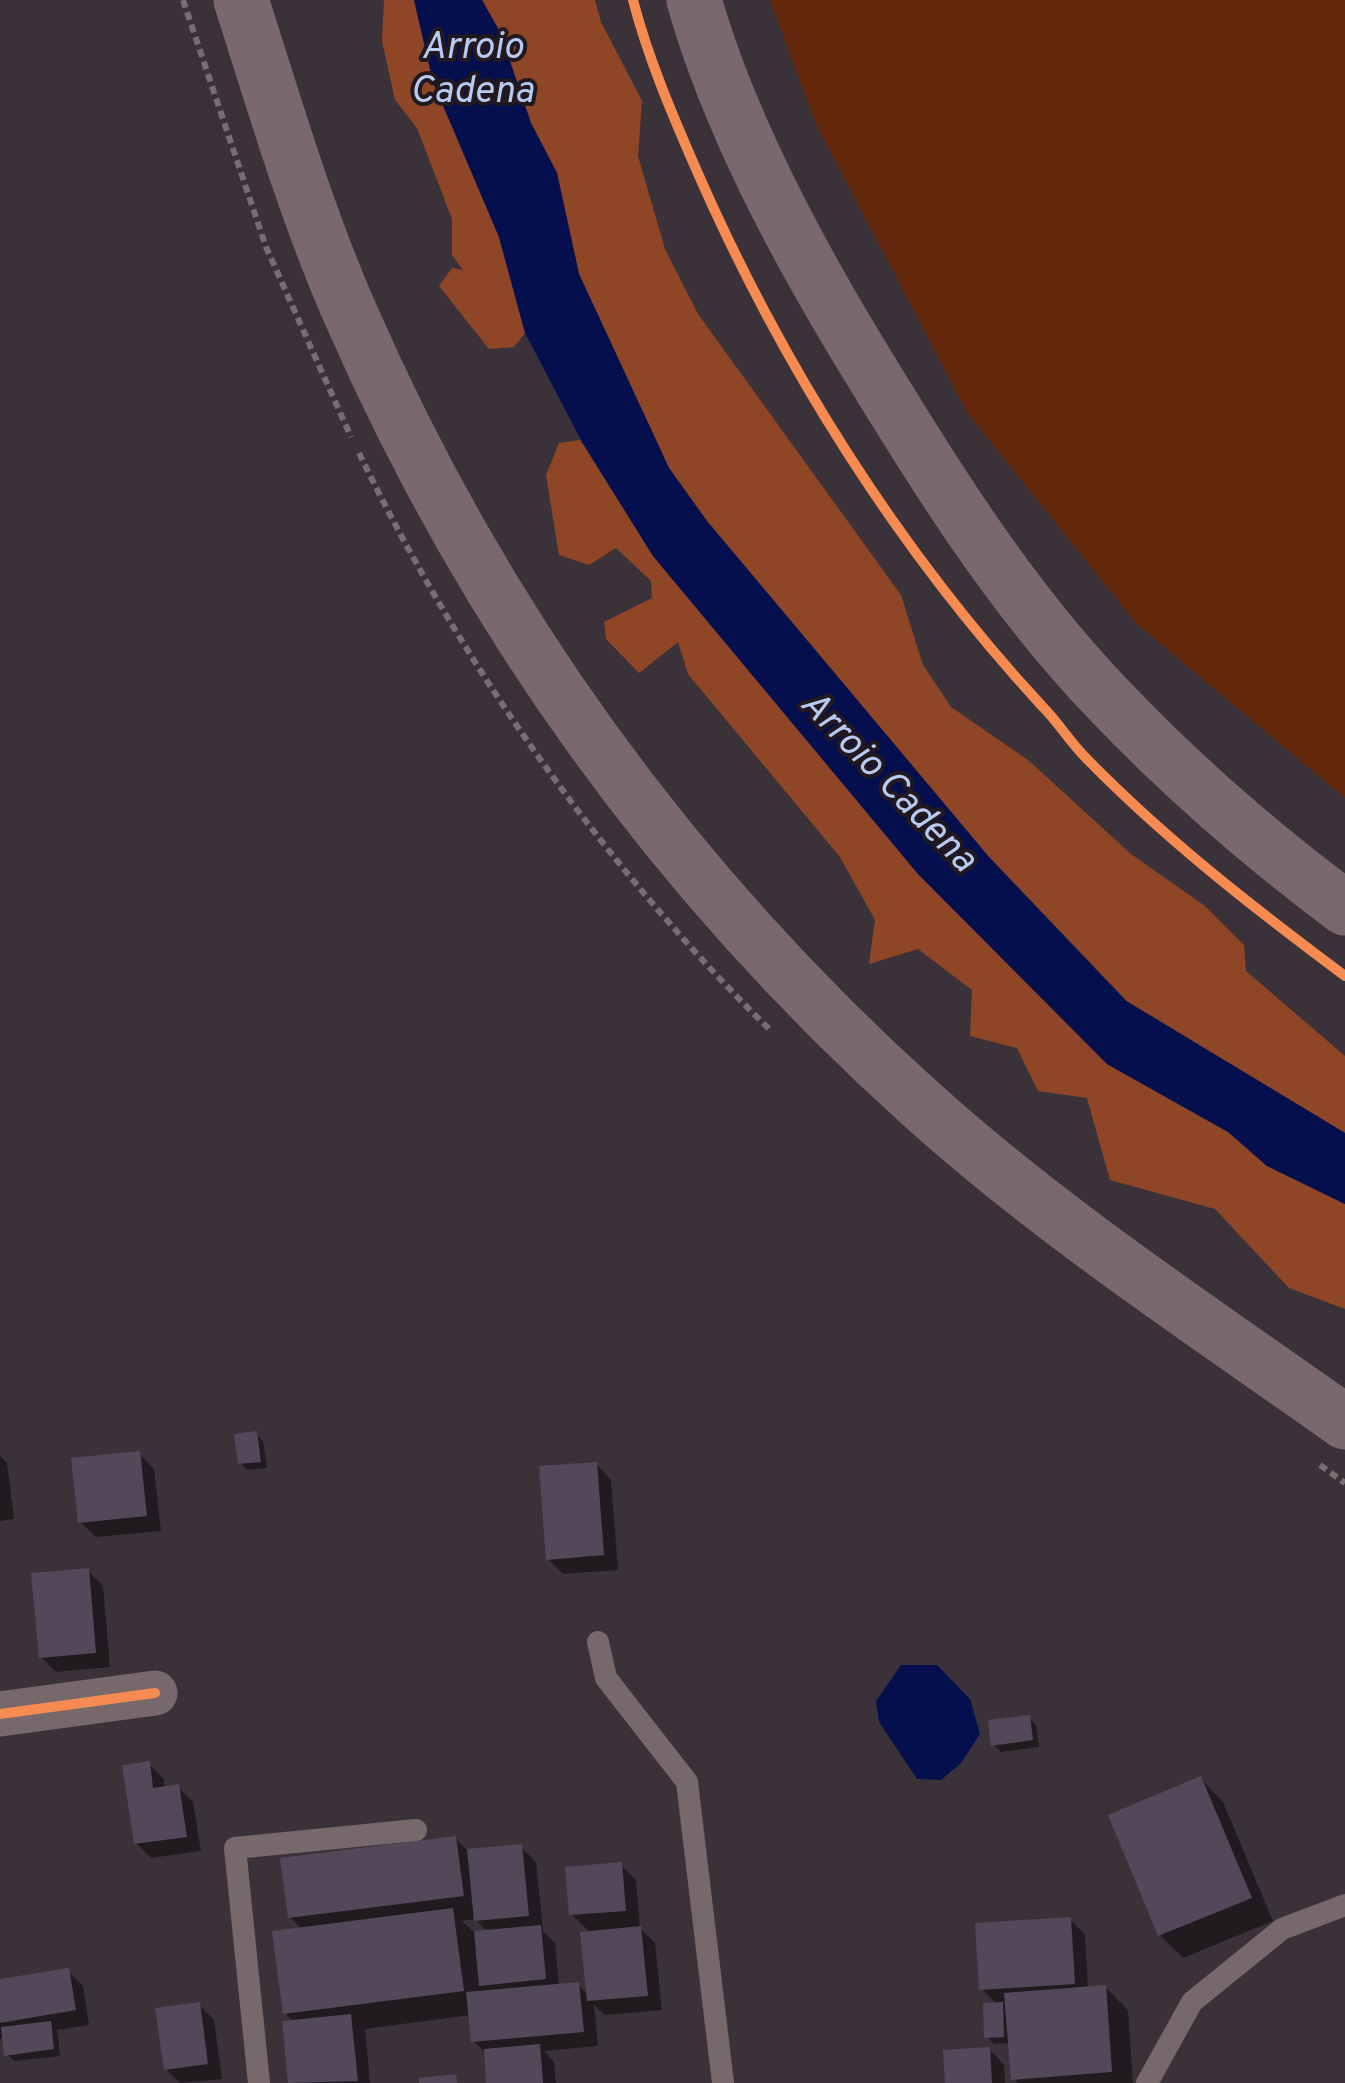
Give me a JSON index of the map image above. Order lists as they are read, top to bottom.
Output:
{
  "water": ["Arroio Cadena"]
}
